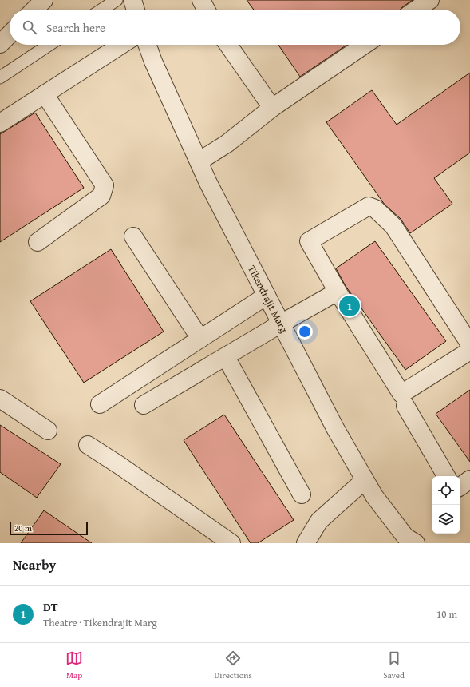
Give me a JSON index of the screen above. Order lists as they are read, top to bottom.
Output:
{
  "streets": {
    "street": ["Tikendrajit Marg"]
  },
  "scale_bar": "20 m",
  "page": {
    "search": "Search here",
    "pins": "1",
    "scale": "20 m",
    "heading": "Nearby",
    "list": [
      {
        "mark": "1",
        "name": "DT",
        "note": "Theatre · Tikendrajit Marg",
        "value": "10 m"
      }
    ],
    "nav": ["Map", "Directions", "Saved"]
  }
}
